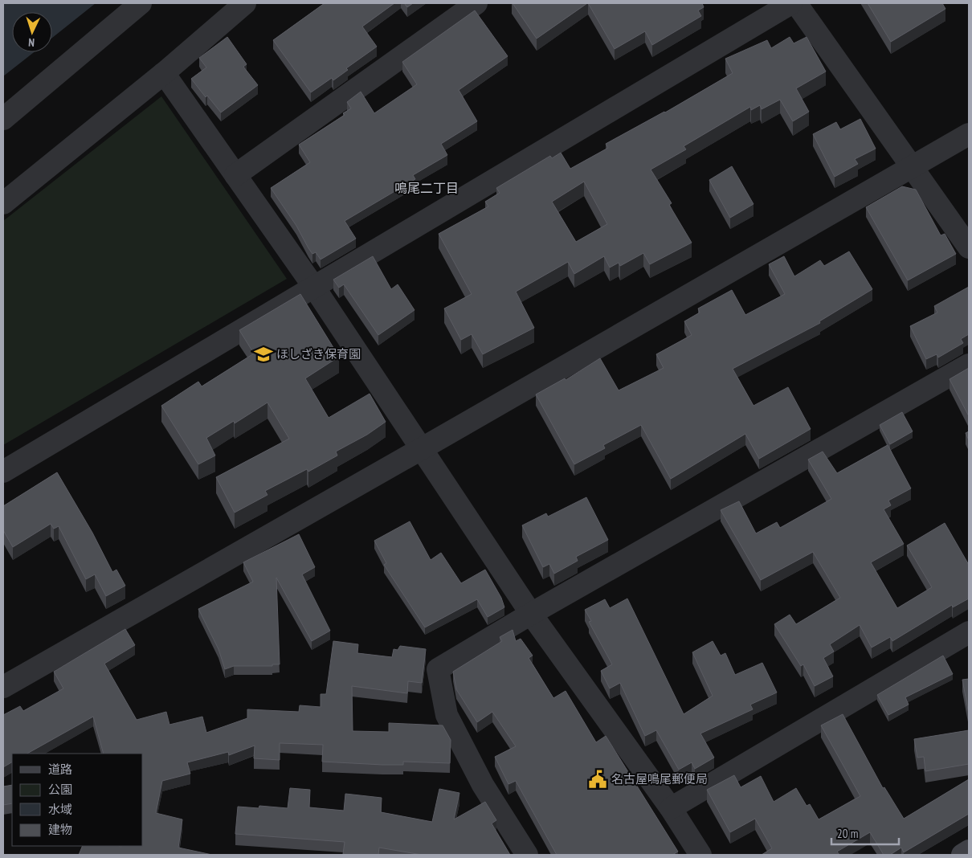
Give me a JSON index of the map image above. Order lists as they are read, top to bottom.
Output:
{
  "districts": ["鳴尾二丁目"],
  "places": {
    "school or university": ["ほしざき保育園"],
    "public building": ["名古屋鳴尾郵便局"]
  },
  "legend": [
    "道路",
    "公園",
    "水域",
    "建物"
  ],
  "scale_bar": "20 m",
  "north": "bottom"
}
